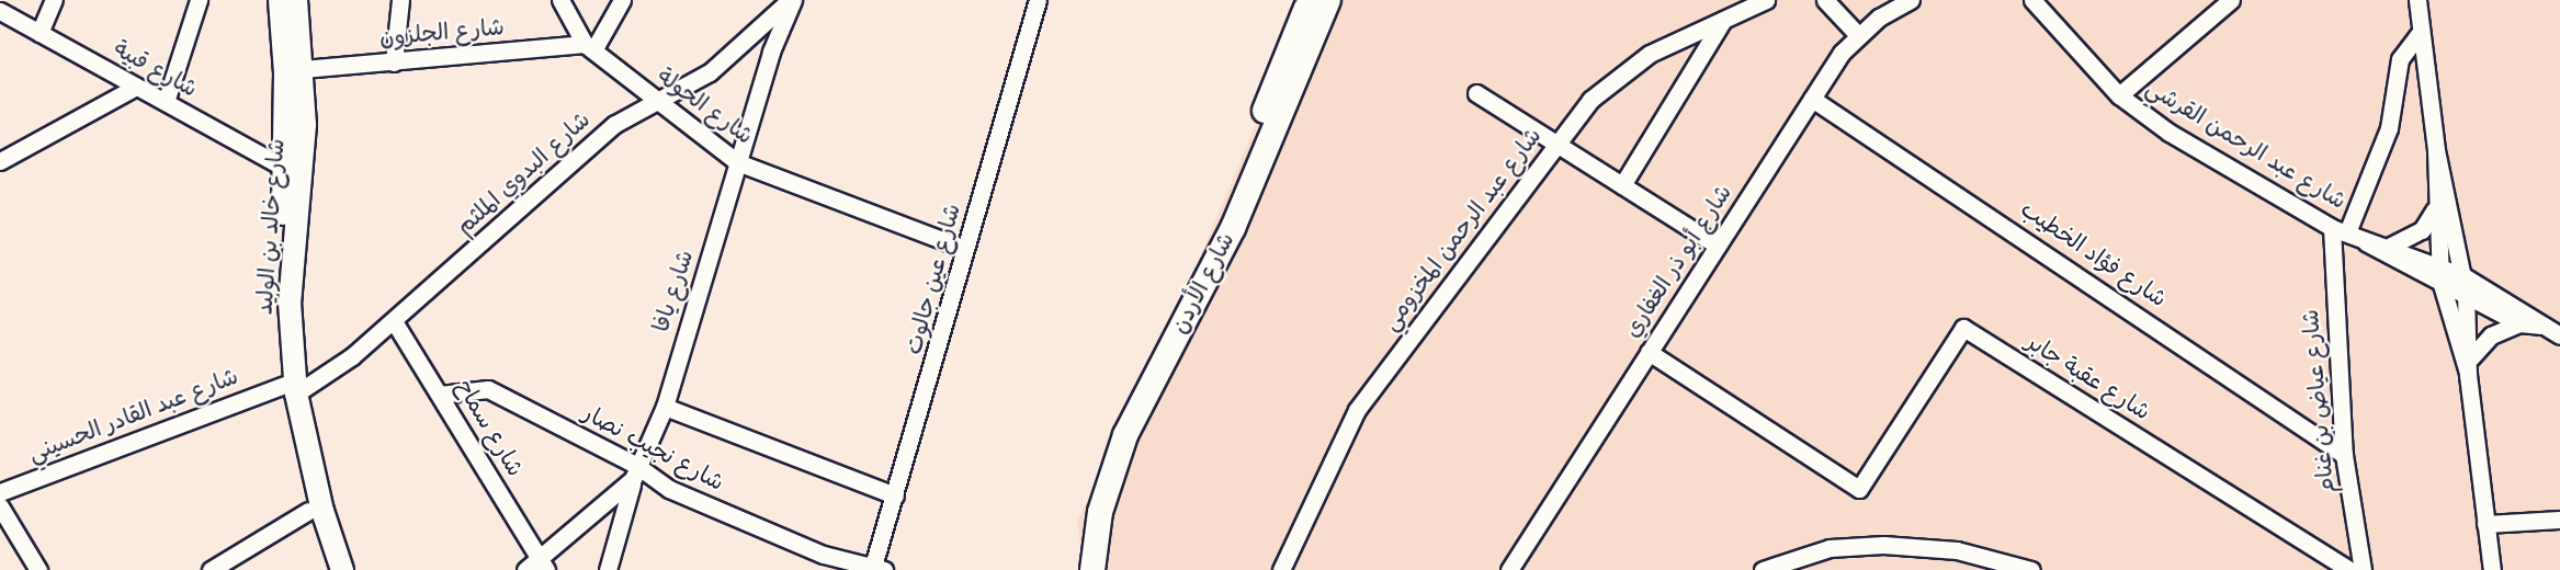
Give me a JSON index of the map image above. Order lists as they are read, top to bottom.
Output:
{
  "streets": {
    "highway": ["شارع الأردن"],
    "main road": ["شارع خالد بن الوليد"],
    "street": [
      "شارع الجلزون",
      "شارع قبية",
      "شارع الحولة",
      "شارع عبد الرحمن القرشي",
      "شارع البدوي الملثم",
      "شارع عبد الرحمن المخزومي",
      "شارع فؤاد الخطيب",
      "شارع أبو ذر الغفاري",
      "شارع عين جالوت",
      "شارع يافا",
      "شارع عقبة جابر",
      "شارع عياض بن غنام",
      "شارع عبد القادر الحسيني",
      "شارع سماح",
      "شارع نجيب نصار"
    ]
  },
  "crossings": [
    ["شارع الجلزون", "شارع الحولة"],
    ["شارع الجلزون", "شارع خالد بن الوليد"],
    ["شارع قبية", "شارع خالد بن الوليد"],
    ["شارع الحولة", "شارع البدوي الملثم"],
    ["شارع الحولة", "شارع عين جالوت"],
    ["شارع الحولة", "شارع يافا"],
    ["شارع عبد الرحمن القرشي", "شارع عياض بن غنام"],
    ["شارع البدوي الملثم", "شارع خالد بن الوليد"],
    ["شارع البدوي الملثم", "شارع يافا"],
    ["شارع البدوي الملثم", "شارع عبد القادر الحسيني"],
    ["شارع البدوي الملثم", "شارع سماح"],
    ["شارع خالد بن الوليد", "شارع عبد القادر الحسيني"],
    ["شارع فؤاد الخطيب", "شارع أبو ذر الغفاري"],
    ["شارع فؤاد الخطيب", "شارع عياض بن غنام"],
    ["شارع أبو ذر الغفاري", "شارع عقبة جابر"],
    ["شارع عين جالوت", "شارع نجيب نصار"],
    ["شارع يافا", "شارع سماح"],
    ["شارع يافا", "شارع نجيب نصار"],
    ["شارع سماح", "شارع نجيب نصار"]
  ]
}
